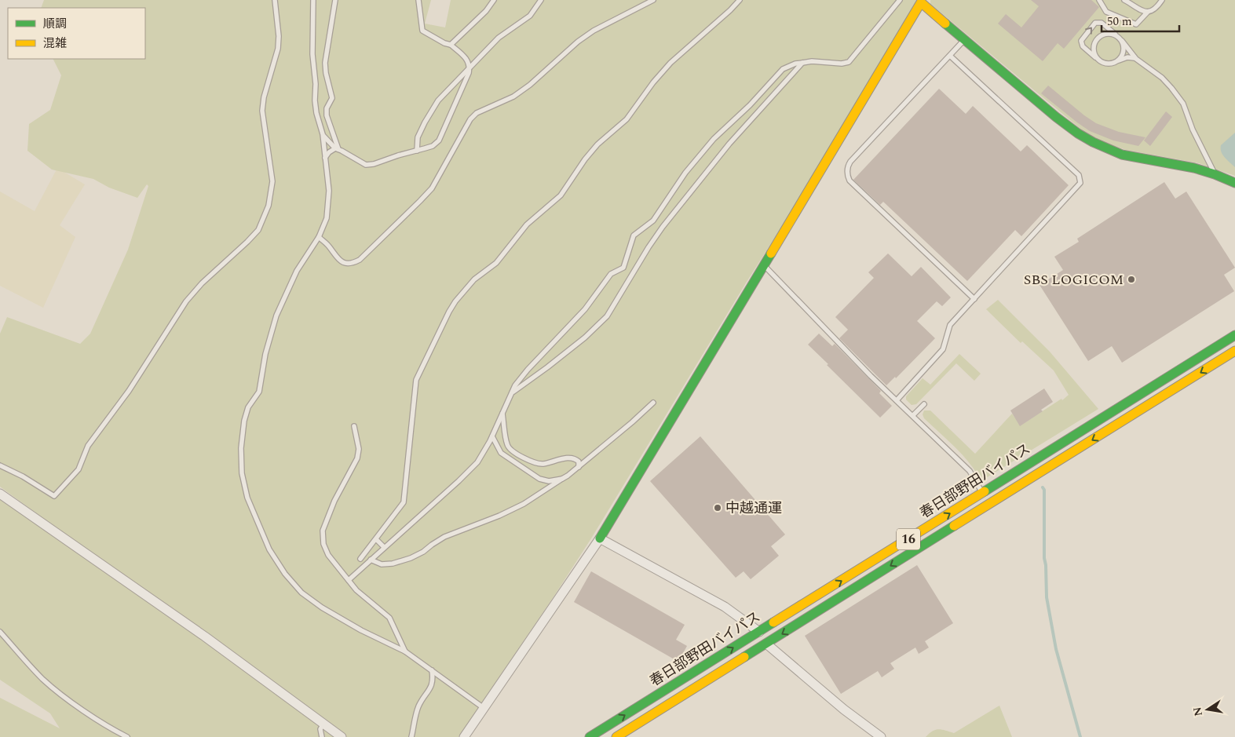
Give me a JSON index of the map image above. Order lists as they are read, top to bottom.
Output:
{
  "streets": {
    "main road": ["春日部野田バイパス", "16"]
  },
  "places": ["SBS LOGICOM", "中越通運"],
  "legend": ["順調", "混雑"],
  "scale_bar": "50 m",
  "north": "left"
}
